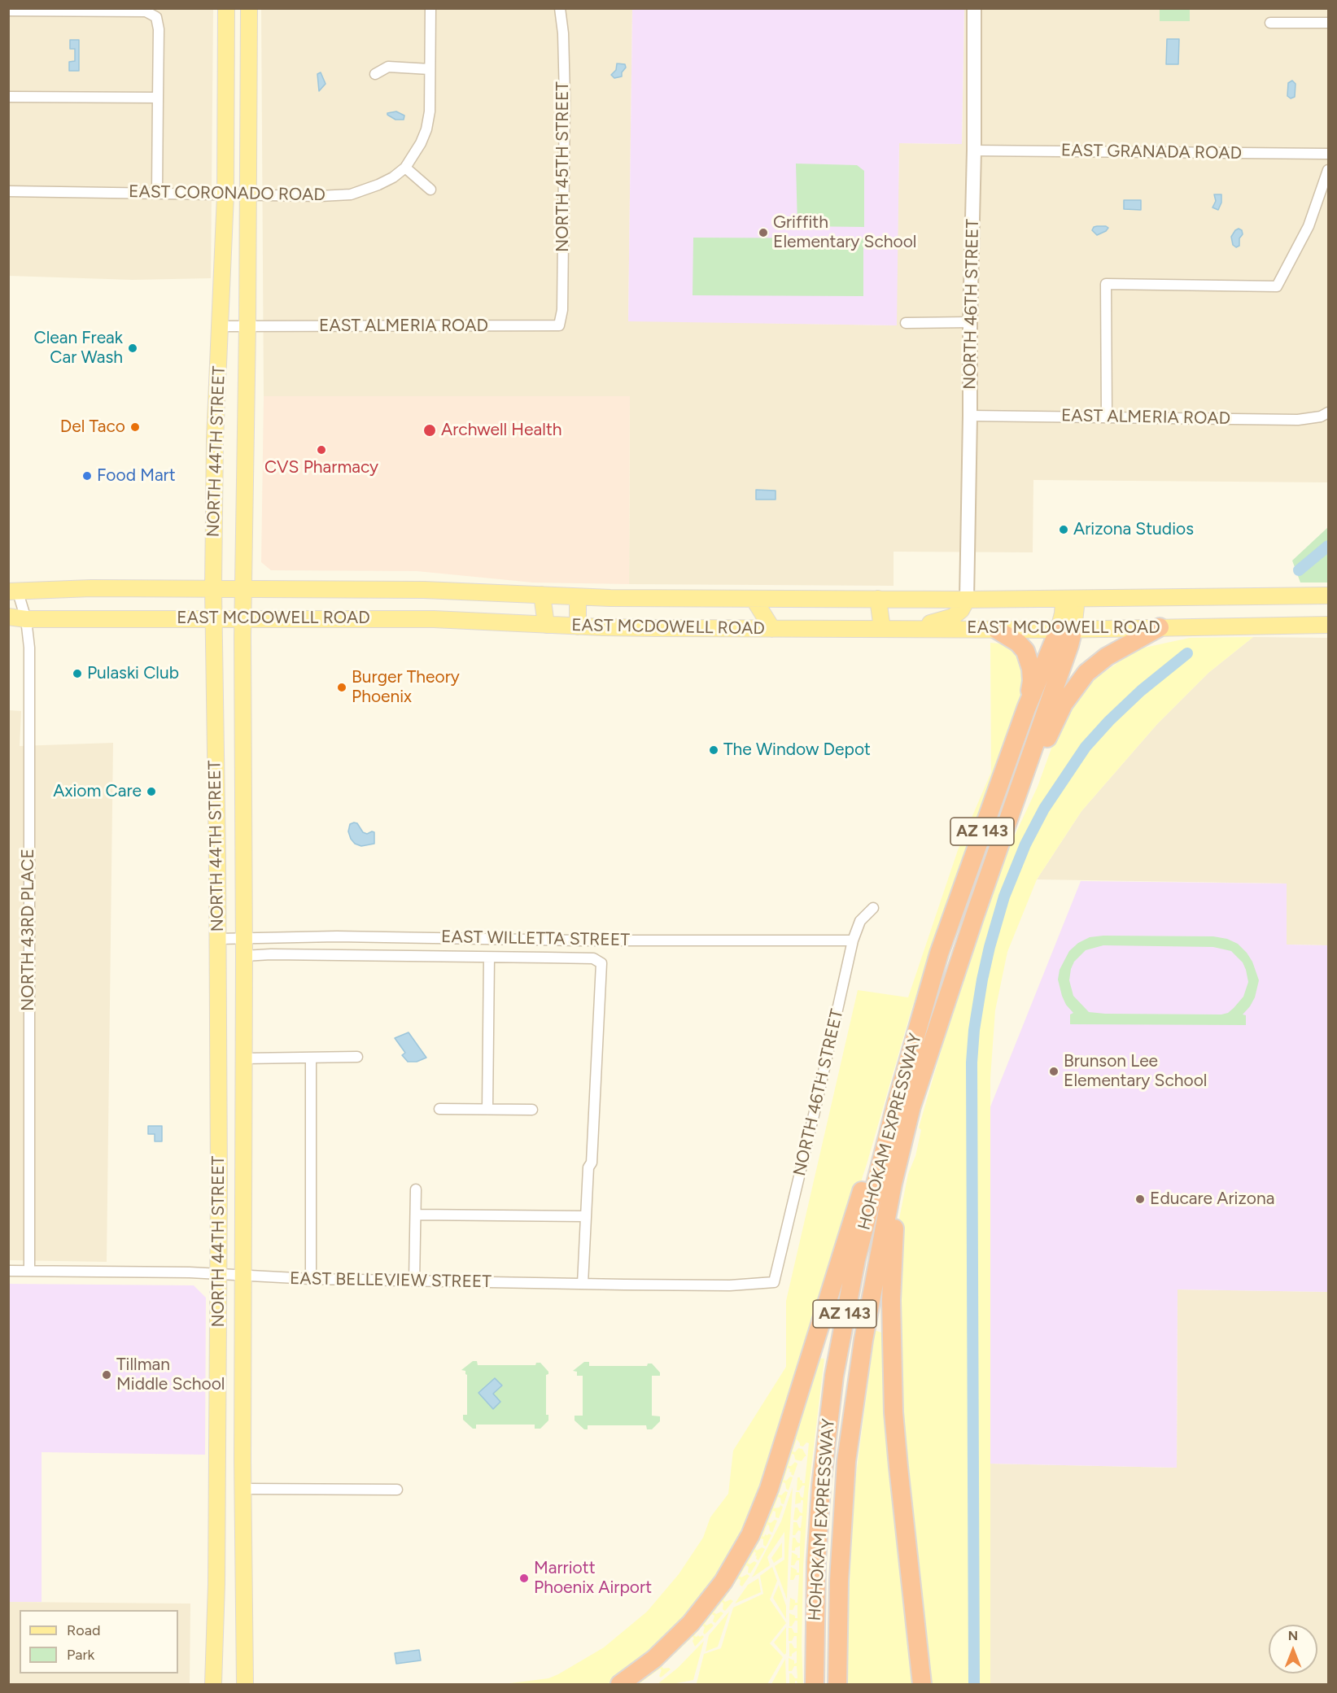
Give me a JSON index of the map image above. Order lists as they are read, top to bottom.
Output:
{
  "streets": {
    "highway": ["AZ 143", "HOHOKAM EXPRESSWAY"],
    "main road": ["NORTH 44TH STREET", "EAST MCDOWELL ROAD"],
    "street": [
      "EAST GRANADA ROAD",
      "NORTH 45TH STREET",
      "EAST CORONADO ROAD",
      "NORTH 46TH STREET",
      "EAST ALMERIA ROAD",
      "NORTH 43RD PLACE",
      "EAST WILLETTA STREET",
      "EAST BELLEVIEW STREET"
    ]
  },
  "crossings": [
    ["EAST GRANADA ROAD", "NORTH 46TH STREET"],
    ["NORTH 45TH STREET", "EAST ALMERIA ROAD"],
    ["EAST CORONADO ROAD", "NORTH 44TH STREET"],
    ["NORTH 46TH STREET", "EAST ALMERIA ROAD"],
    ["NORTH 46TH STREET", "EAST MCDOWELL ROAD"],
    ["NORTH 46TH STREET", "EAST WILLETTA STREET"],
    ["NORTH 46TH STREET", "EAST BELLEVIEW STREET"],
    ["EAST ALMERIA ROAD", "NORTH 44TH STREET"],
    ["NORTH 44TH STREET", "EAST MCDOWELL ROAD"],
    ["NORTH 44TH STREET", "EAST WILLETTA STREET"],
    ["NORTH 44TH STREET", "EAST BELLEVIEW STREET"],
    ["EAST MCDOWELL ROAD", "NORTH 43RD PLACE"],
    ["EAST MCDOWELL ROAD", "HOHOKAM EXPRESSWAY"],
    ["NORTH 43RD PLACE", "EAST BELLEVIEW STREET"]
  ],
  "places": [
    "Griffith Elementary School",
    "Clean Freak Car Wash",
    "Del Taco",
    "Archwell Health",
    "CVS Pharmacy",
    "Food Mart",
    "Arizona Studios",
    "Pulaski Club",
    "Burger Theory Phoenix",
    "The Window Depot",
    "Axiom Care",
    "Brunson Lee Elementary School",
    "Educare Arizona",
    "Tillman Middle School",
    "Marriott Phoenix Airport"
  ],
  "legend": ["Road", "Park"],
  "north": "top"
}
